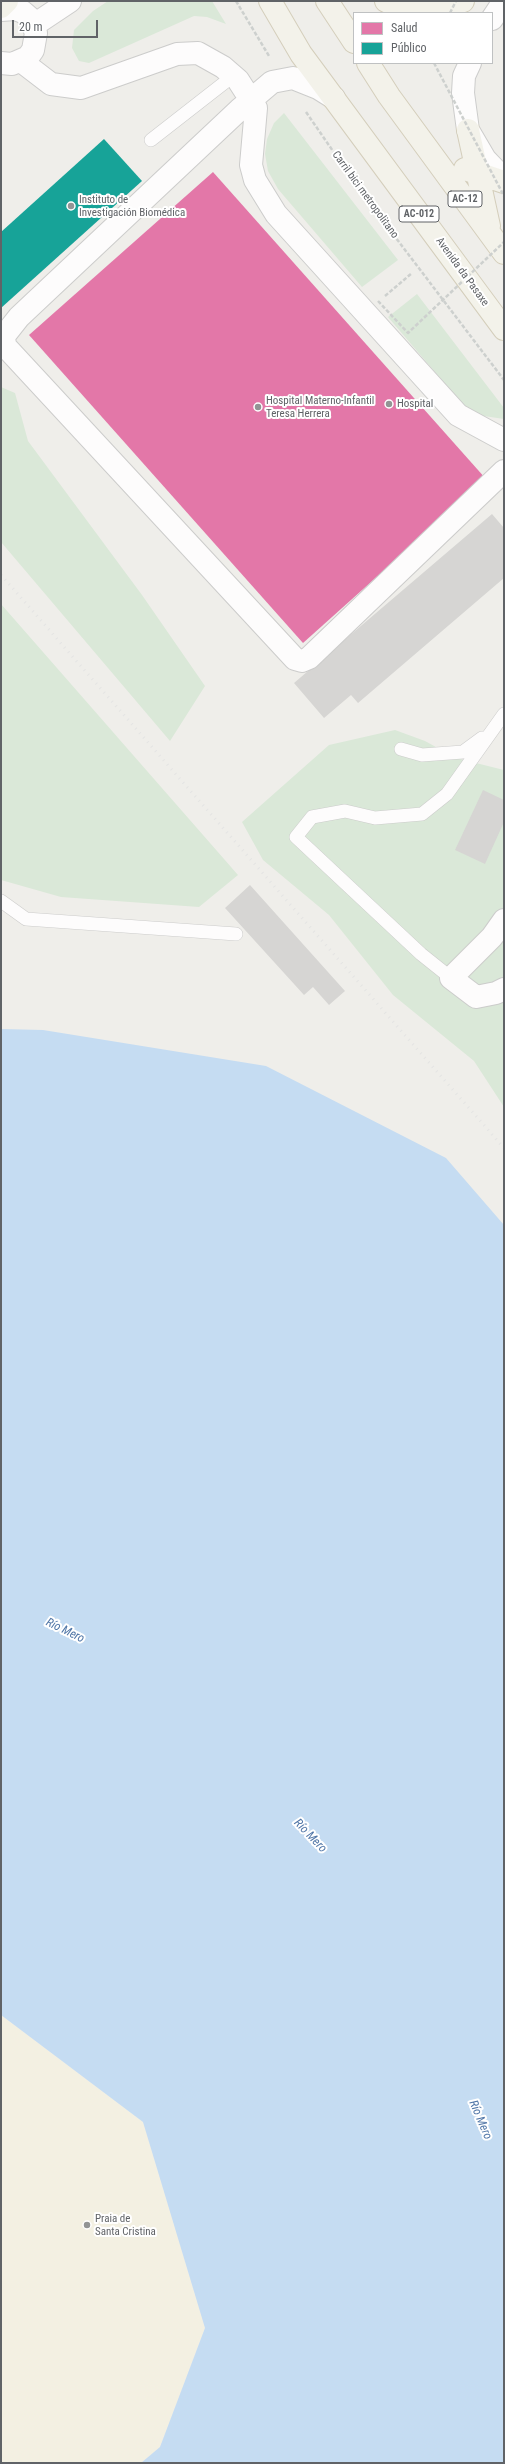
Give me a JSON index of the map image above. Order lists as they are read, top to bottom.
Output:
{
  "streets": {
    "main road": ["AC-12", "AC-012", "Avenida da Pasaxe"],
    "path": ["Carril bici metropolitano"]
  },
  "water": ["Río Mero"],
  "places": [
    "Instituto de Investigación Biomédica",
    "Hospital",
    "Hospital Materno-Infantil Teresa Herrera",
    "Praia de Santa Cristina"
  ],
  "legend": ["Salud", "Público"],
  "scale_bar": "20 m"
}
